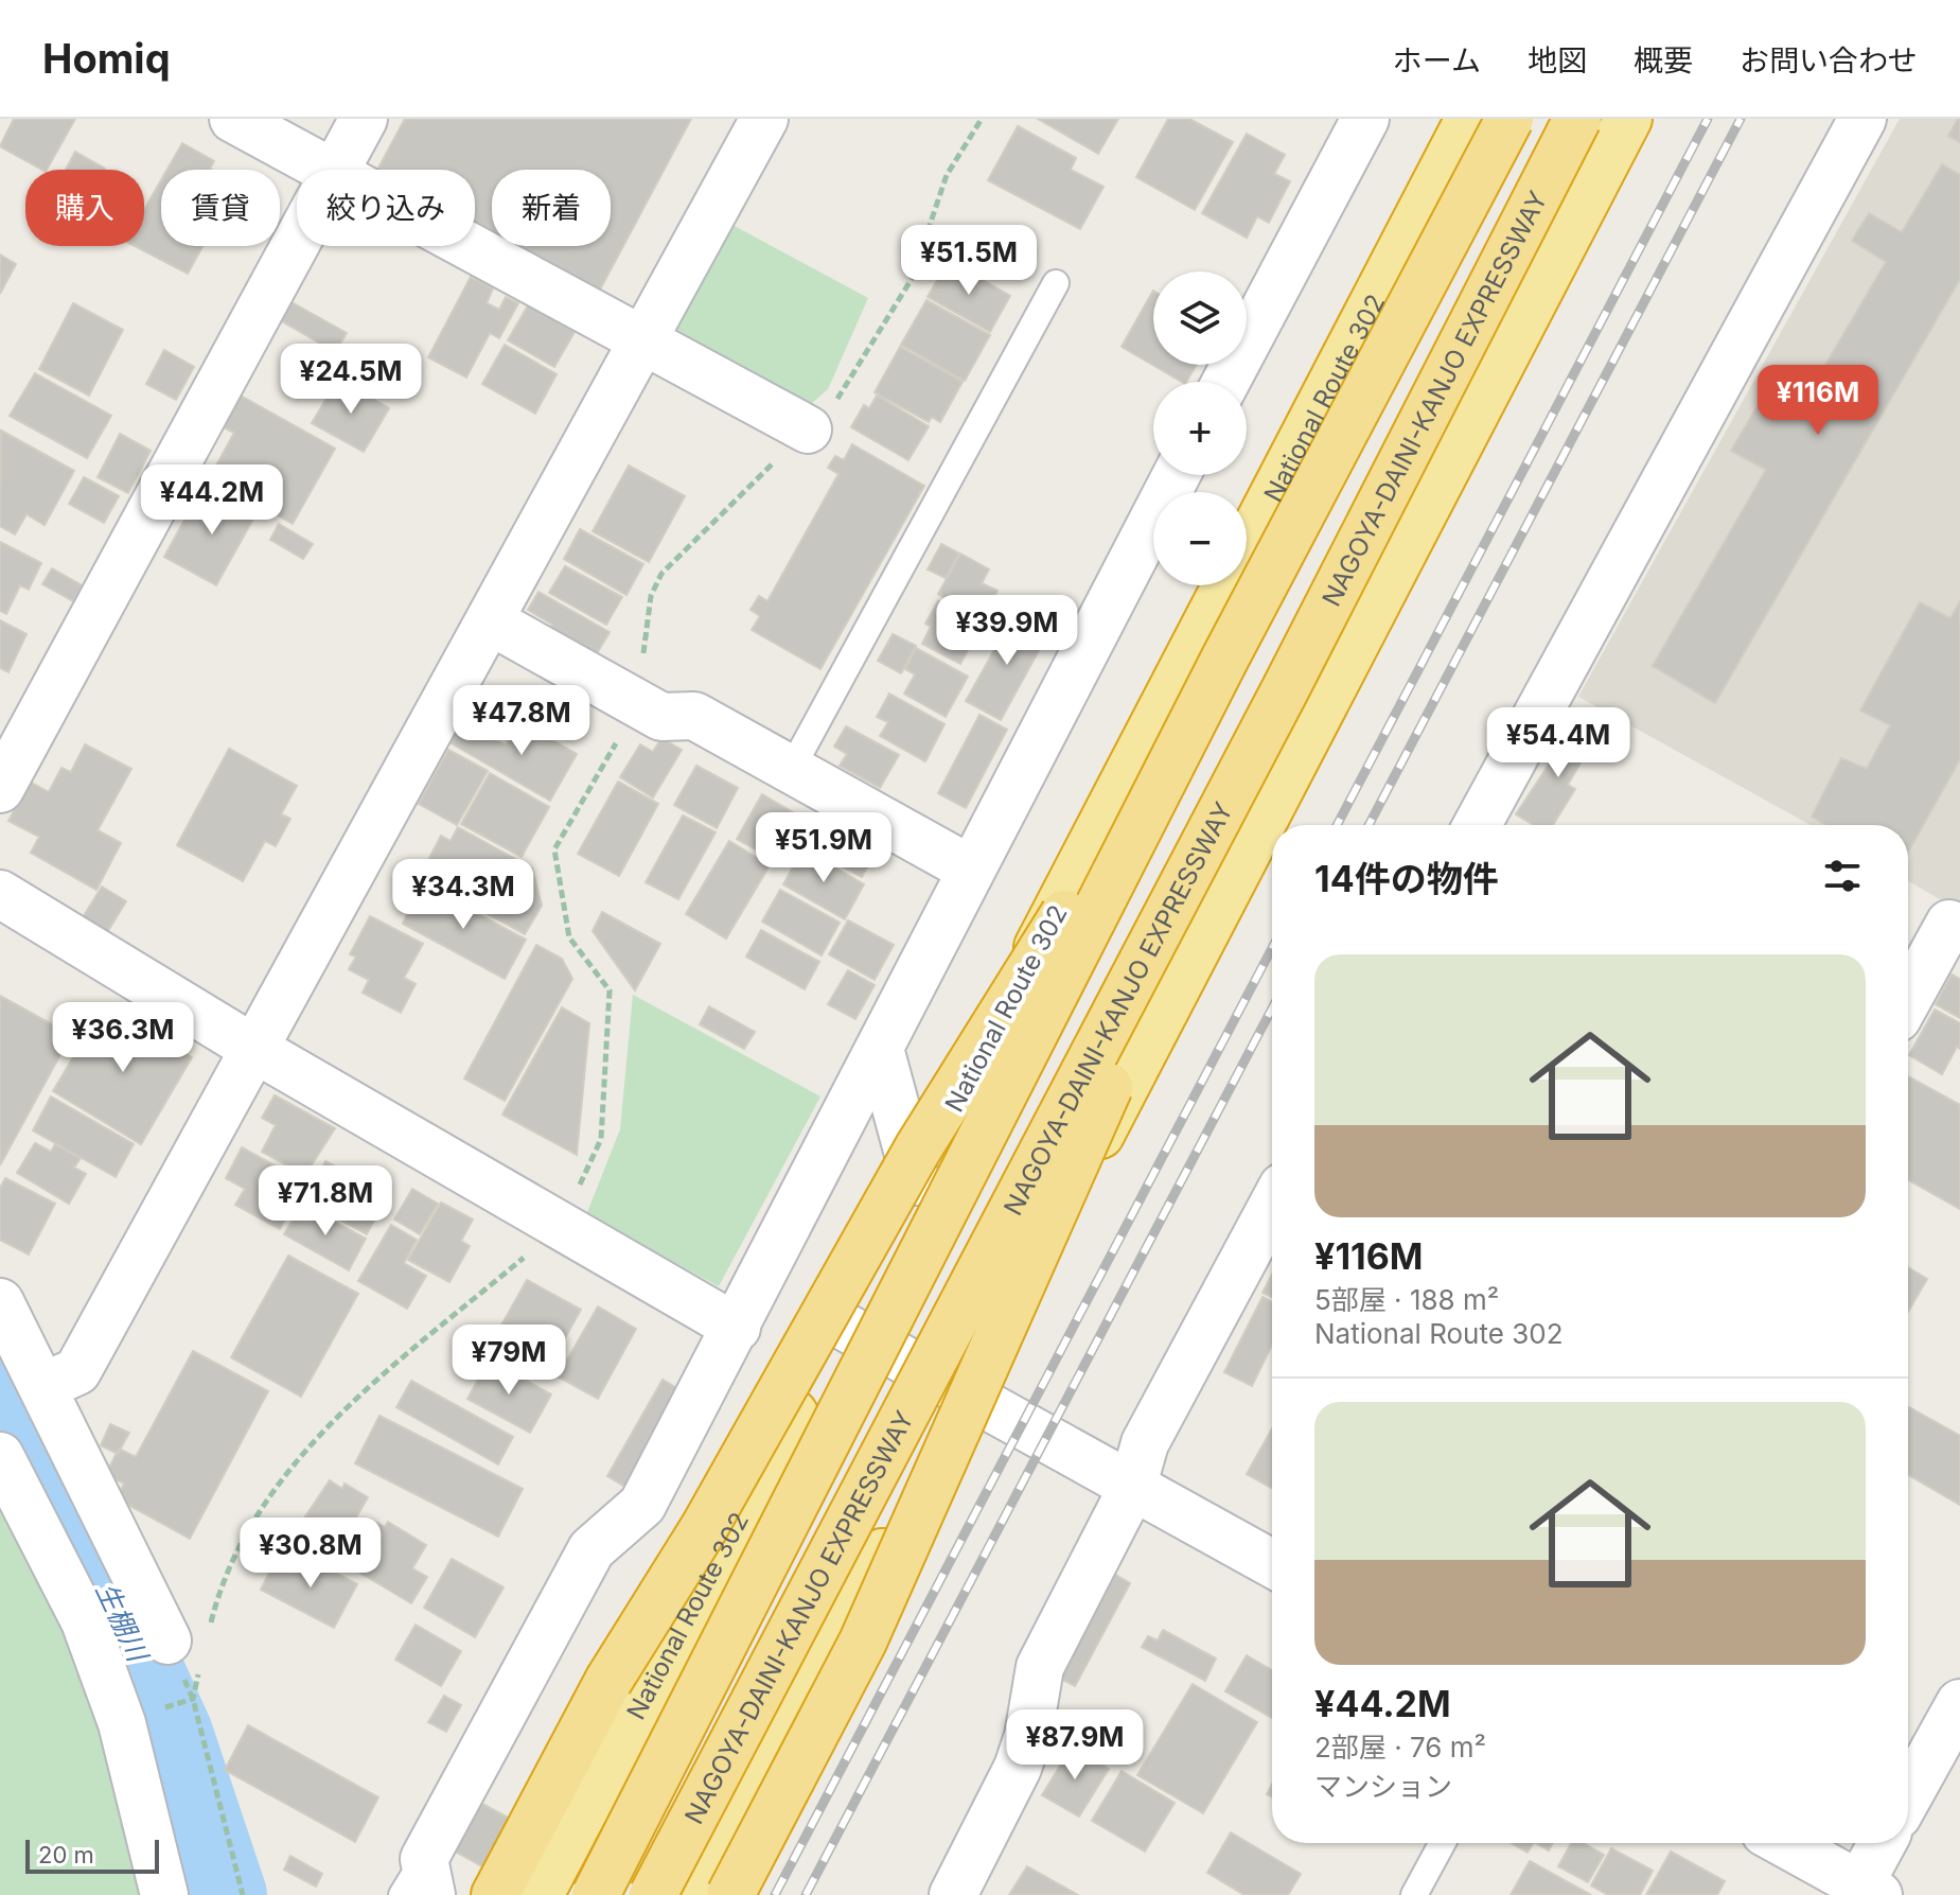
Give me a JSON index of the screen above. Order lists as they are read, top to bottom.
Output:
{
  "streets": {
    "highway": ["NAGOYA-DAINI-KANJO EXPRESSWAY", "National Route 302"]
  },
  "water": ["生棚川"],
  "scale_bar": "20 m",
  "page": {
    "header": "Homiq",
    "nav": [
      "ホーム",
      "地図",
      "概要",
      "お問い合わせ"
    ],
    "chip": [
      "購入",
      "賃貸",
      "絞り込み",
      "新着"
    ],
    "price": [
      "¥51.5M",
      "¥24.5M",
      "¥116M",
      "¥44.2M",
      "¥39.9M",
      "¥47.8M",
      "¥54.4M",
      "¥51.9M",
      "¥34.3M",
      "¥36.3M",
      "¥71.8M",
      "¥79M",
      "¥30.8M",
      "¥87.9M"
    ],
    "map_buttons": ["+", "−"],
    "heading": "14件の物件",
    "list": [
      {
        "name": "¥116M",
        "note": "5部屋 · 188 m² · National Route 302"
      },
      {
        "name": "¥44.2M",
        "note": "2部屋 · 76 m² · マンション"
      }
    ],
    "scale": "20 m"
  }
}
